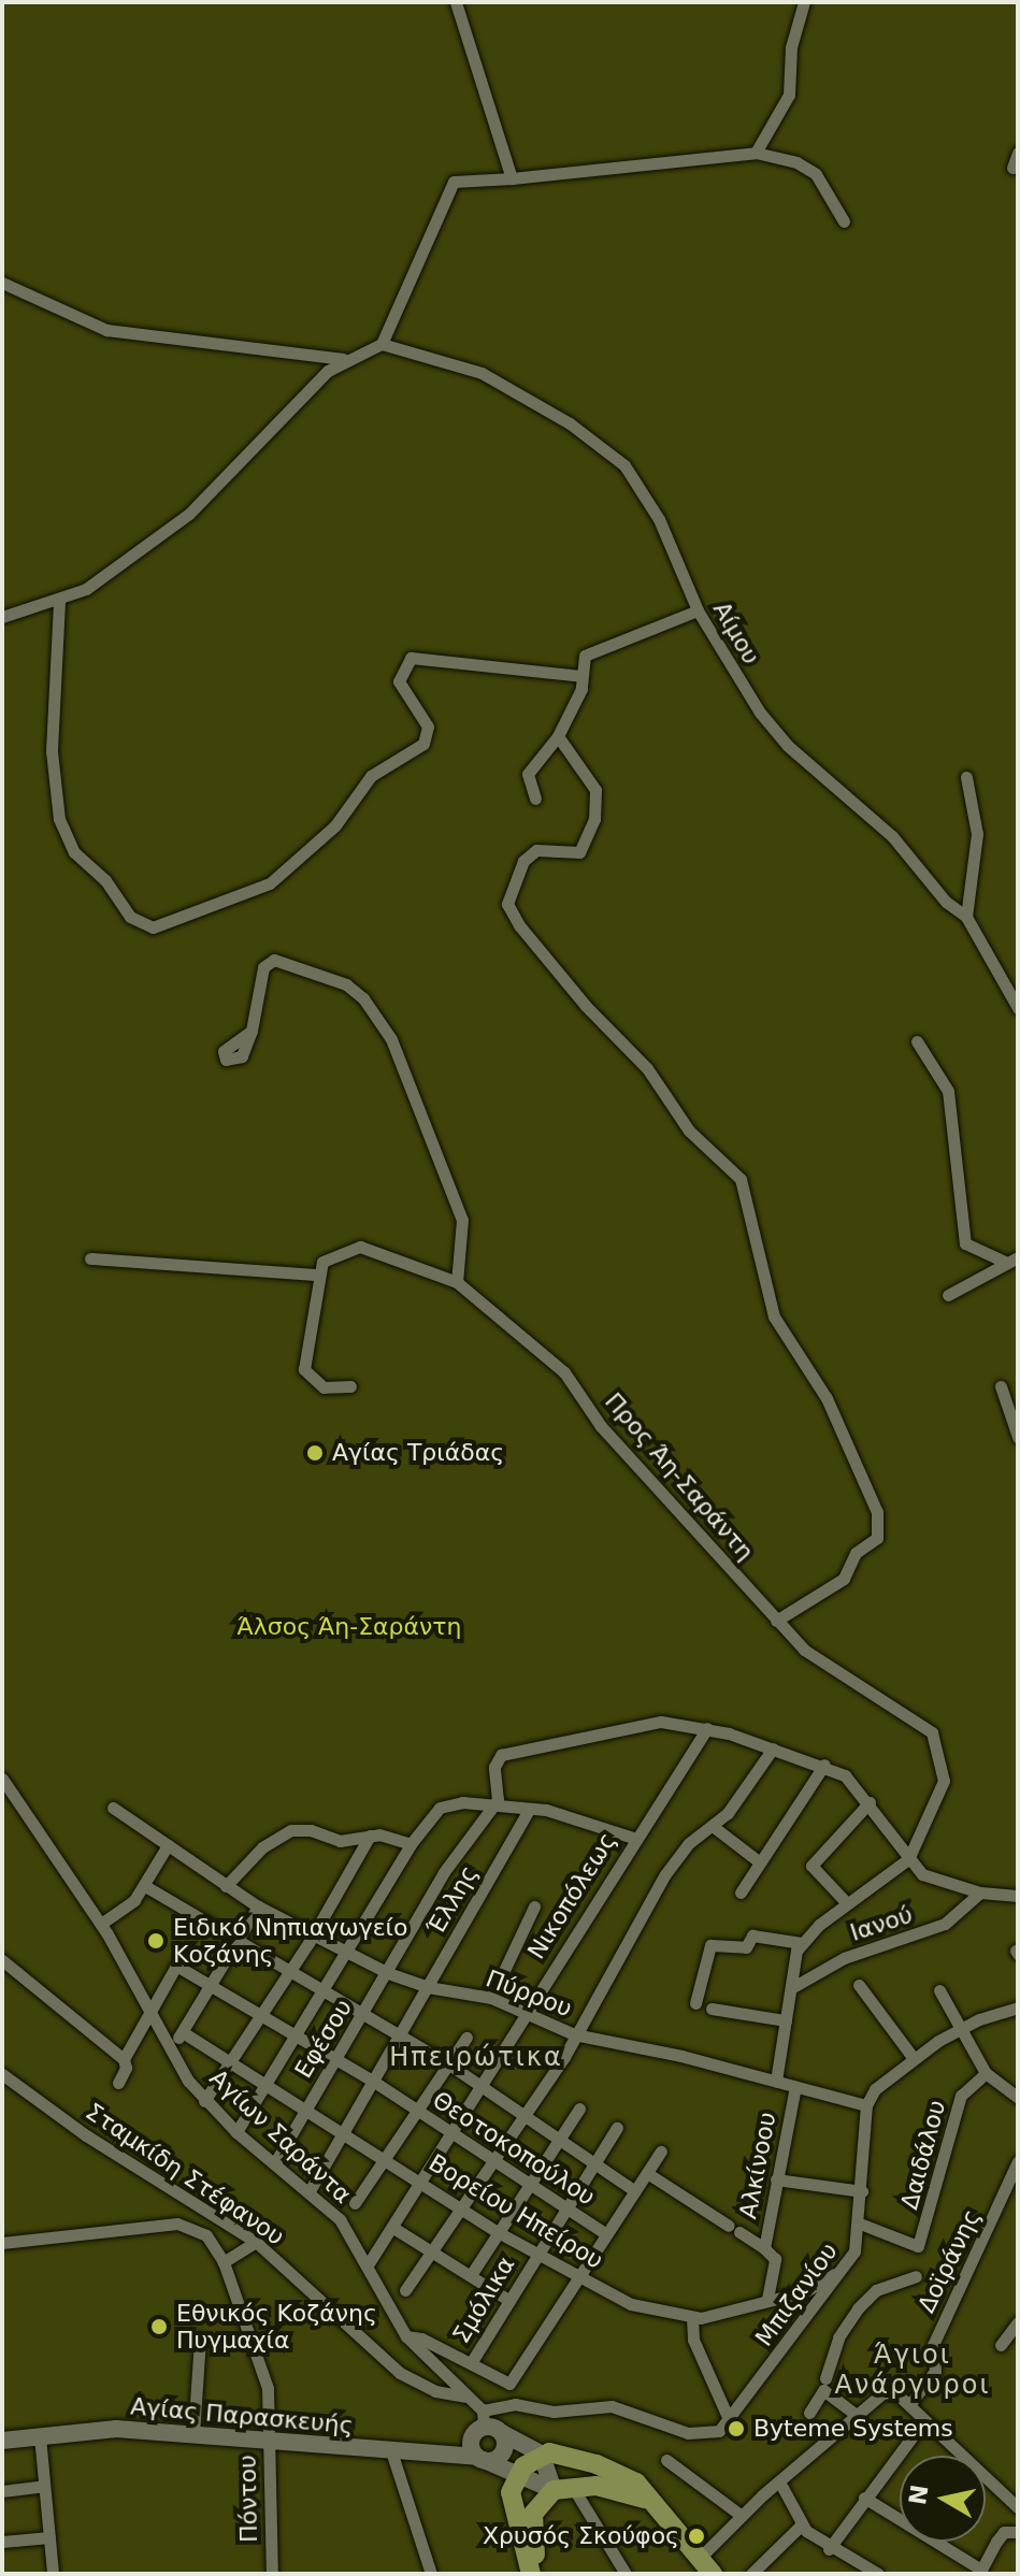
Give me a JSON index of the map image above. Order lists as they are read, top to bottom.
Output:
{
  "streets": {
    "street": [
      "Αίμου",
      "Προς Άη-Σαράντη",
      "Νικοπόλεως",
      "Έλλης",
      "Ιανού",
      "Πύρρου",
      "Εφέσου",
      "Αγίων Σαράντα",
      "Θεοτοκοπούλου",
      "Δαιδάλου",
      "Αλκίνοου",
      "Σταμκίδη Στέφανου",
      "Βορείου Ηπείρου",
      "Δοϊράνης",
      "Μπιζανίου",
      "Σμόλικα",
      "Αγίας Παρασκευής",
      "Πόντου"
    ]
  },
  "crossings": [
    ["Νικοπόλεως", "Πύρρου"],
    ["Νικοπόλεως", "Αγίων Σαράντα"],
    ["Νικοπόλεως", "Θεοτοκοπούλου"],
    ["Νικοπόλεως", "Βορείου Ηπείρου"],
    ["Έλλης", "Πύρρου"],
    ["Έλλης", "Αγίων Σαράντα"],
    ["Έλλης", "Θεοτοκοπούλου"],
    ["Έλλης", "Βορείου Ηπείρου"],
    ["Πύρρου", "Εφέσου"],
    ["Πύρρου", "Αλκίνοου"],
    ["Πύρρου", "Μπιζανίου"],
    ["Εφέσου", "Αγίων Σαράντα"],
    ["Εφέσου", "Θεοτοκοπούλου"],
    ["Εφέσου", "Βορείου Ηπείρου"],
    ["Αγίων Σαράντα", "Θεοτοκοπούλου"],
    ["Αγίων Σαράντα", "Σταμκίδη Στέφανου"],
    ["Θεοτοκοπούλου", "Σμόλικα"],
    ["Δαιδάλου", "Μπιζανίου"],
    ["Βορείου Ηπείρου", "Σμόλικα"],
    ["Αγίας Παρασκευής", "Πόντου"]
  ],
  "districts": ["Ηπειρώτικα", "Άγιοι Ανάργυροι"],
  "parks": ["Άλσος Άη-Σαράντη"],
  "places": [
    "Αγίας Τριάδας",
    "Ειδικό Νηπιαγωγείο Κοζάνης",
    "Εθνικός Κοζάνης Πυγμαχία",
    "Byteme Systems",
    "Χρυσός Σκούφος"
  ],
  "north": "left"
}
